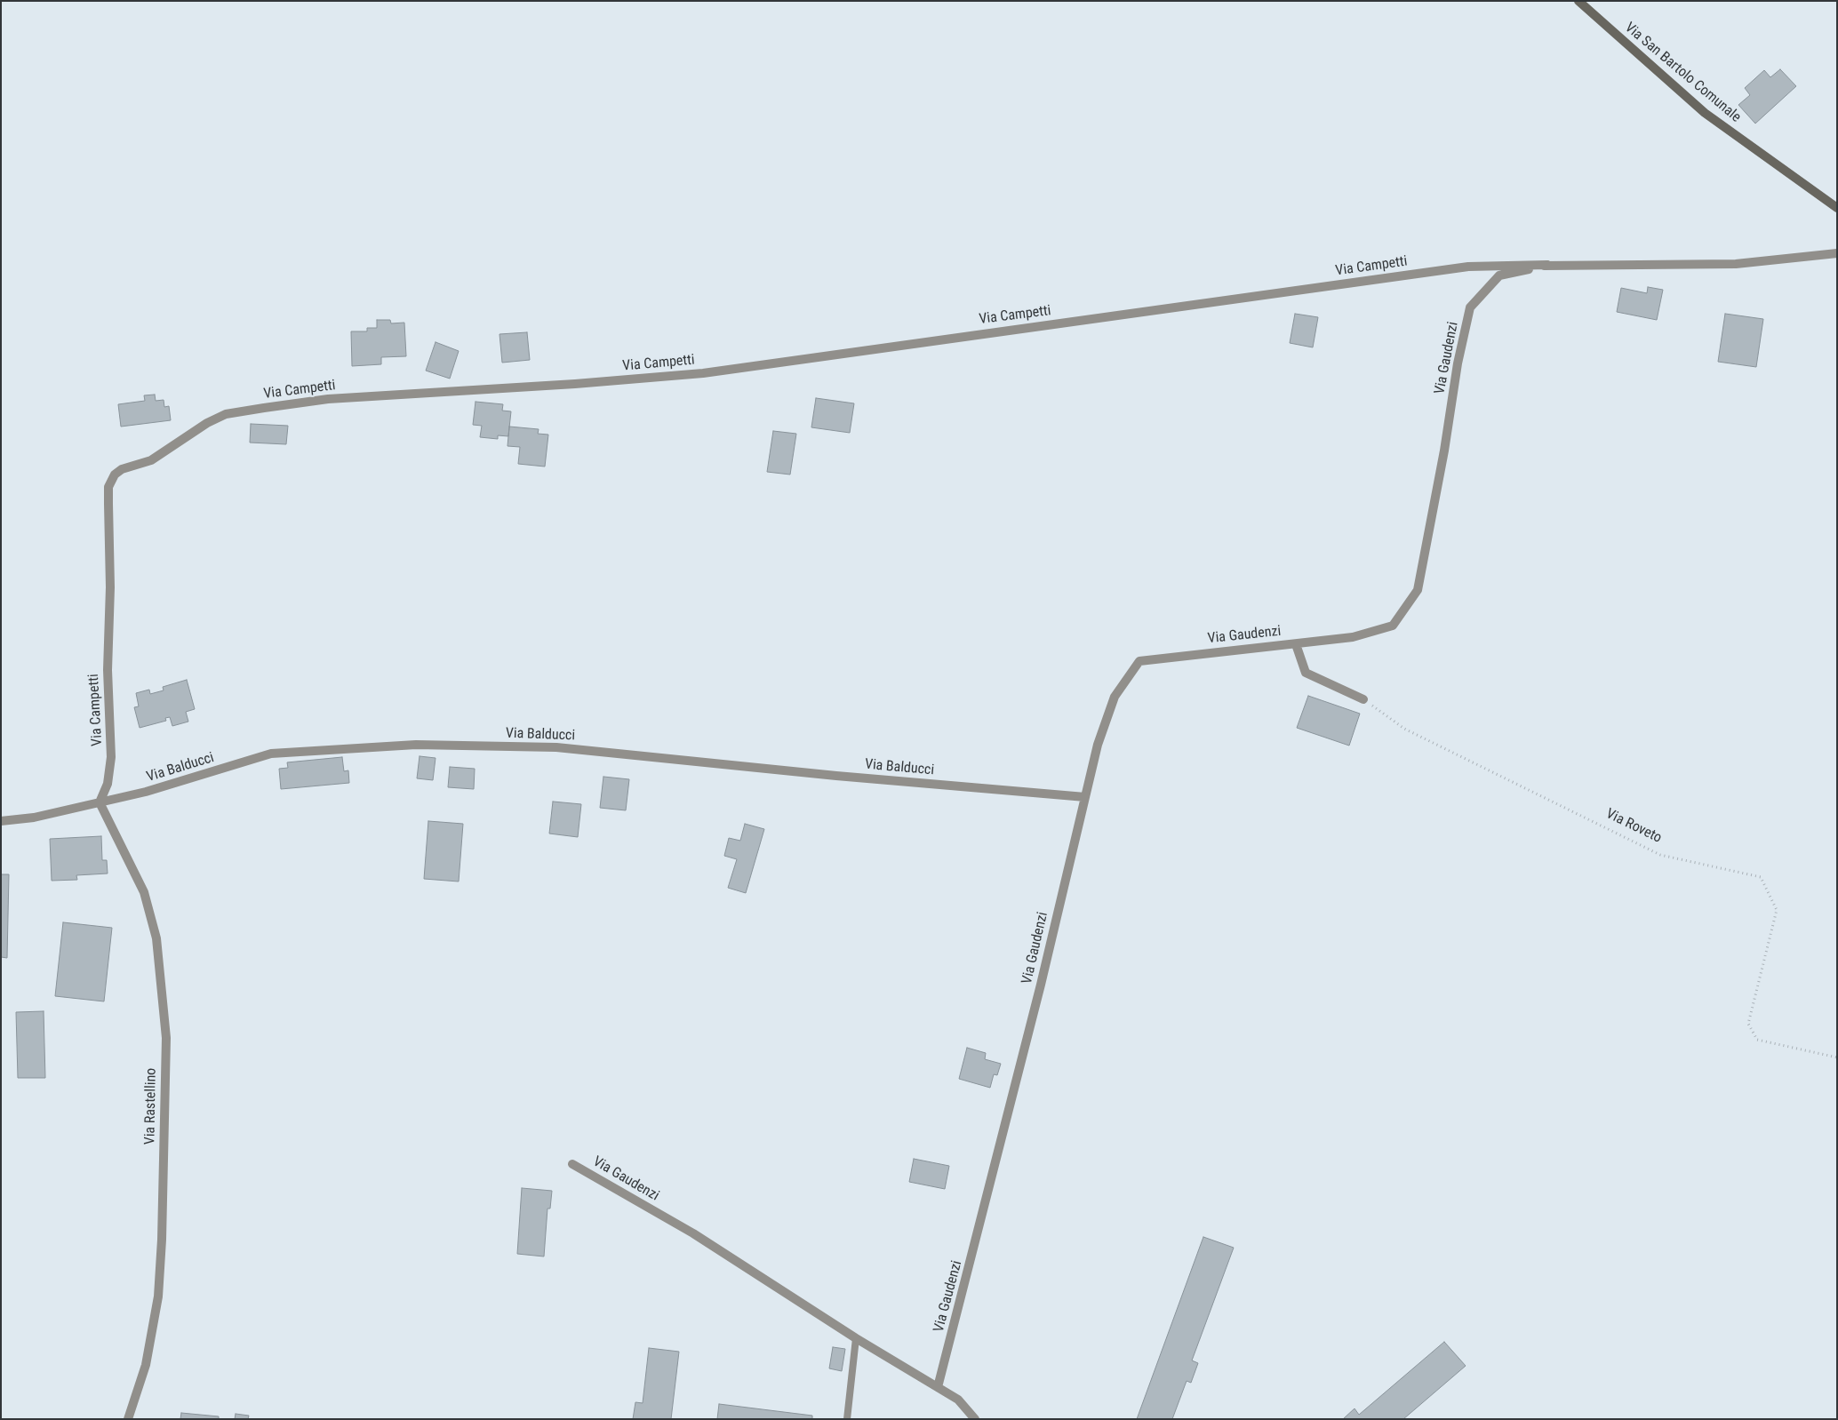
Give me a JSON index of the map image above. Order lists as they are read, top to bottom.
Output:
{
  "streets": {
    "street": [
      "Via San Bartolo Comunale",
      "Via Campetti",
      "Via Gaudenzi",
      "Via Balducci",
      "Via Rastellino"
    ],
    "path": ["Via Roveto"]
  },
  "crossings": [
    ["Via Campetti", "Via Gaudenzi"],
    ["Via Campetti", "Via Balducci"],
    ["Via Campetti", "Via Rastellino"],
    ["Via Gaudenzi", "Via Balducci"],
    ["Via Balducci", "Via Rastellino"]
  ]
}
